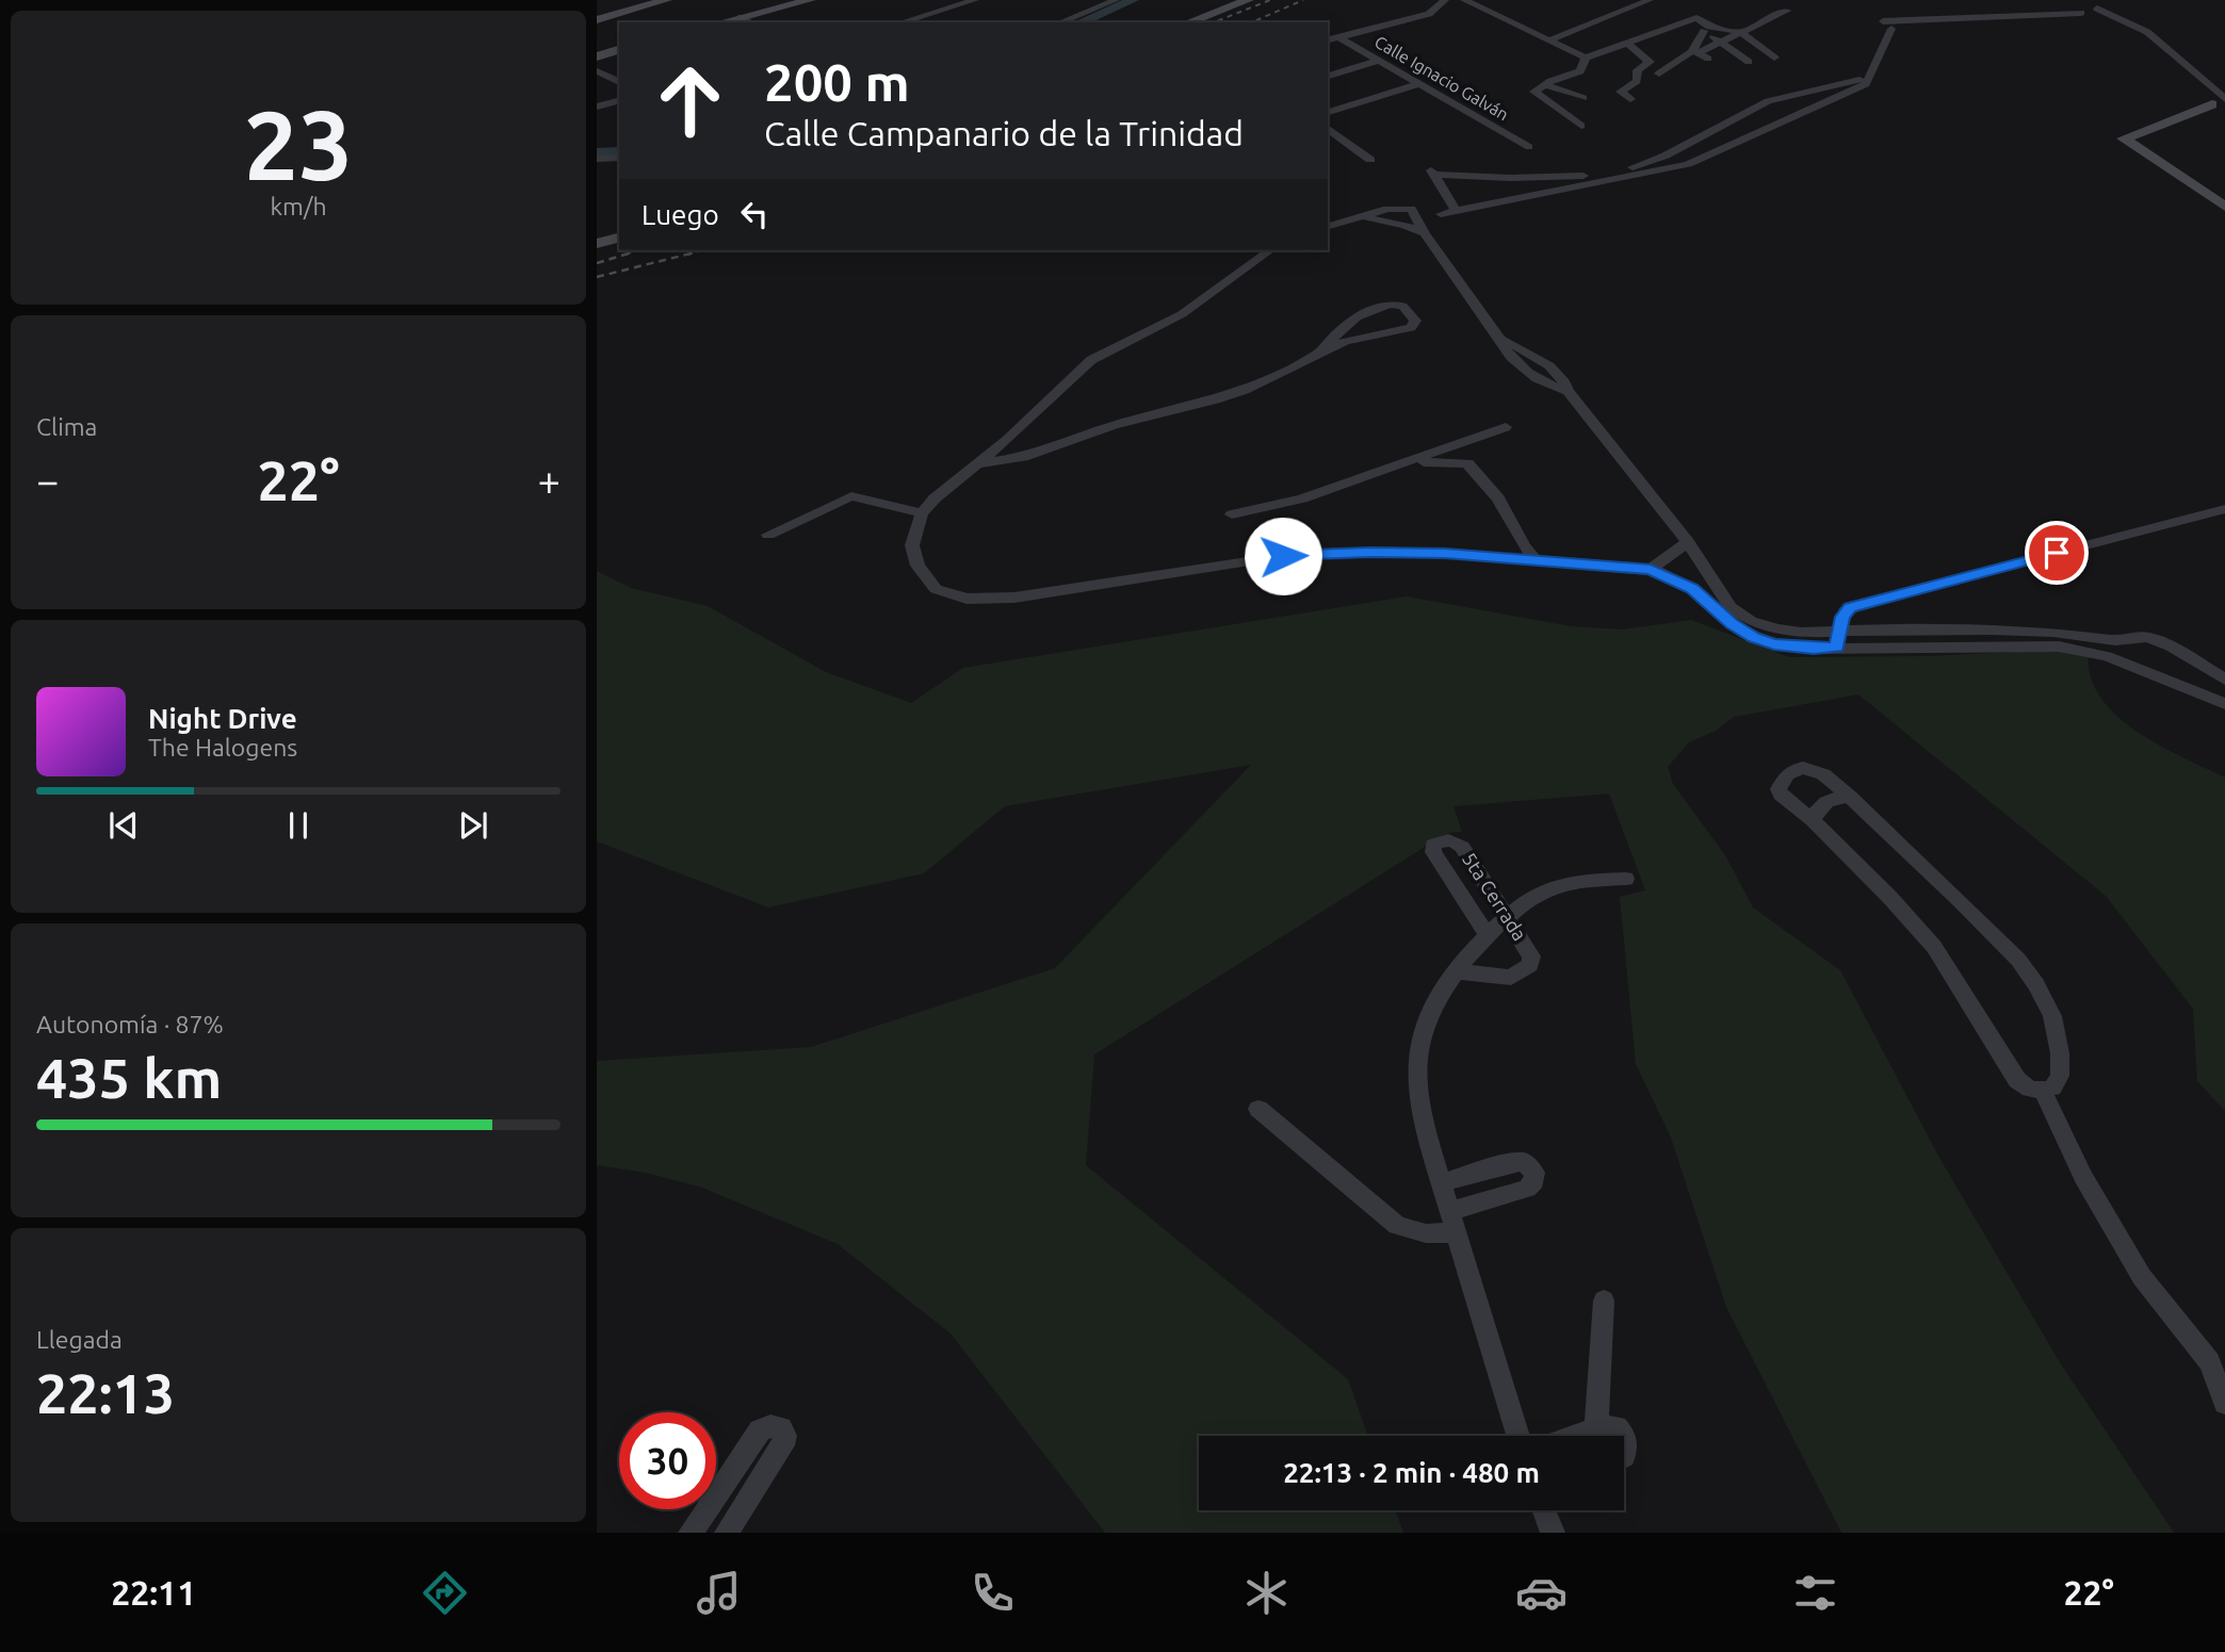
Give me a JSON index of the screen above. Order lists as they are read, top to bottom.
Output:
{
  "streets": {
    "street": ["Calle Ignacio Galván", "5ta Cerrada"]
  },
  "page": {
    "tile": [
      ["23", "km/h"],
      "Clima",
      ["Autonomía · 87%", "435 km"],
      ["Llegada", "22:13"]
    ],
    "turn": ["200 m", "Calle Campanario de la Trinidad"],
    "then": "Luego",
    "heat": ["−", "22°", "+"],
    "song": ["Night Drive", "The Halogens"],
    "limit": "30",
    "trip": "22:13 · 2 min · 480 m",
    "tabs": ["22:11", "22°"]
  }
}
